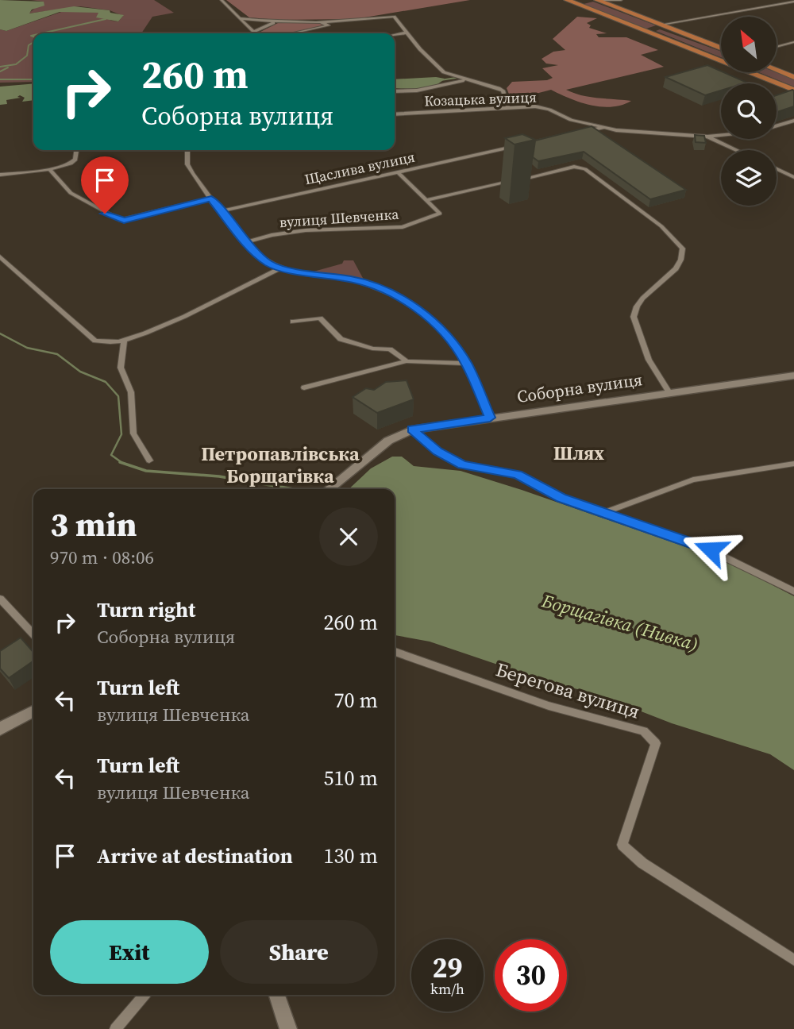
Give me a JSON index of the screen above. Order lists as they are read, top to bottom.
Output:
{
  "streets": {
    "main road": ["Соборна вулиця"],
    "street": [
      "Козацька вулиця",
      "Щаслива вулиця",
      "вулиця Шевченка",
      "Берегова вулиця"
    ]
  },
  "crossings": [
    ["Щаслива вулиця", "вулиця Шевченка"]
  ],
  "districts": ["Шлях", "Петропавлівська Борщагівка"],
  "water": ["Борщагівка (Нивка)"],
  "north": "top left",
  "page": {
    "turn": ["260 m", "Соборна вулиця"],
    "heading": ["3 min", "970 m · 08:06"],
    "list": [
      {
        "name": "Turn right",
        "note": "Соборна вулиця",
        "value": "260 m"
      },
      {
        "name": "Turn left",
        "note": "вулиця Шевченка",
        "value": "70 m"
      },
      {
        "name": "Turn left",
        "note": "вулиця Шевченка",
        "value": "510 m"
      },
      {
        "name": "Arrive at destination",
        "value": "130 m"
      }
    ],
    "buttons": ["Exit", "Share"],
    "speed": "29 km/h",
    "limit": "30"
  }
}
